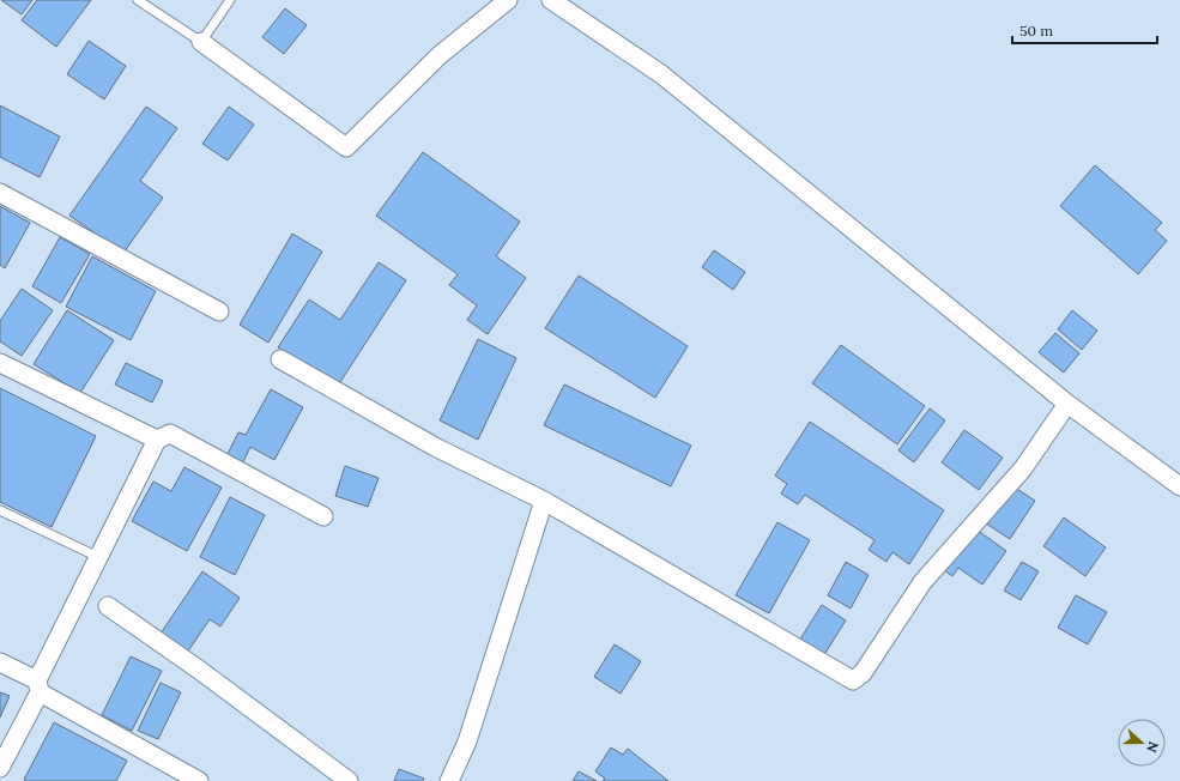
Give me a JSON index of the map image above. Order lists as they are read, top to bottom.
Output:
{
  "scale_bar": "50 m",
  "north": "right"
}
